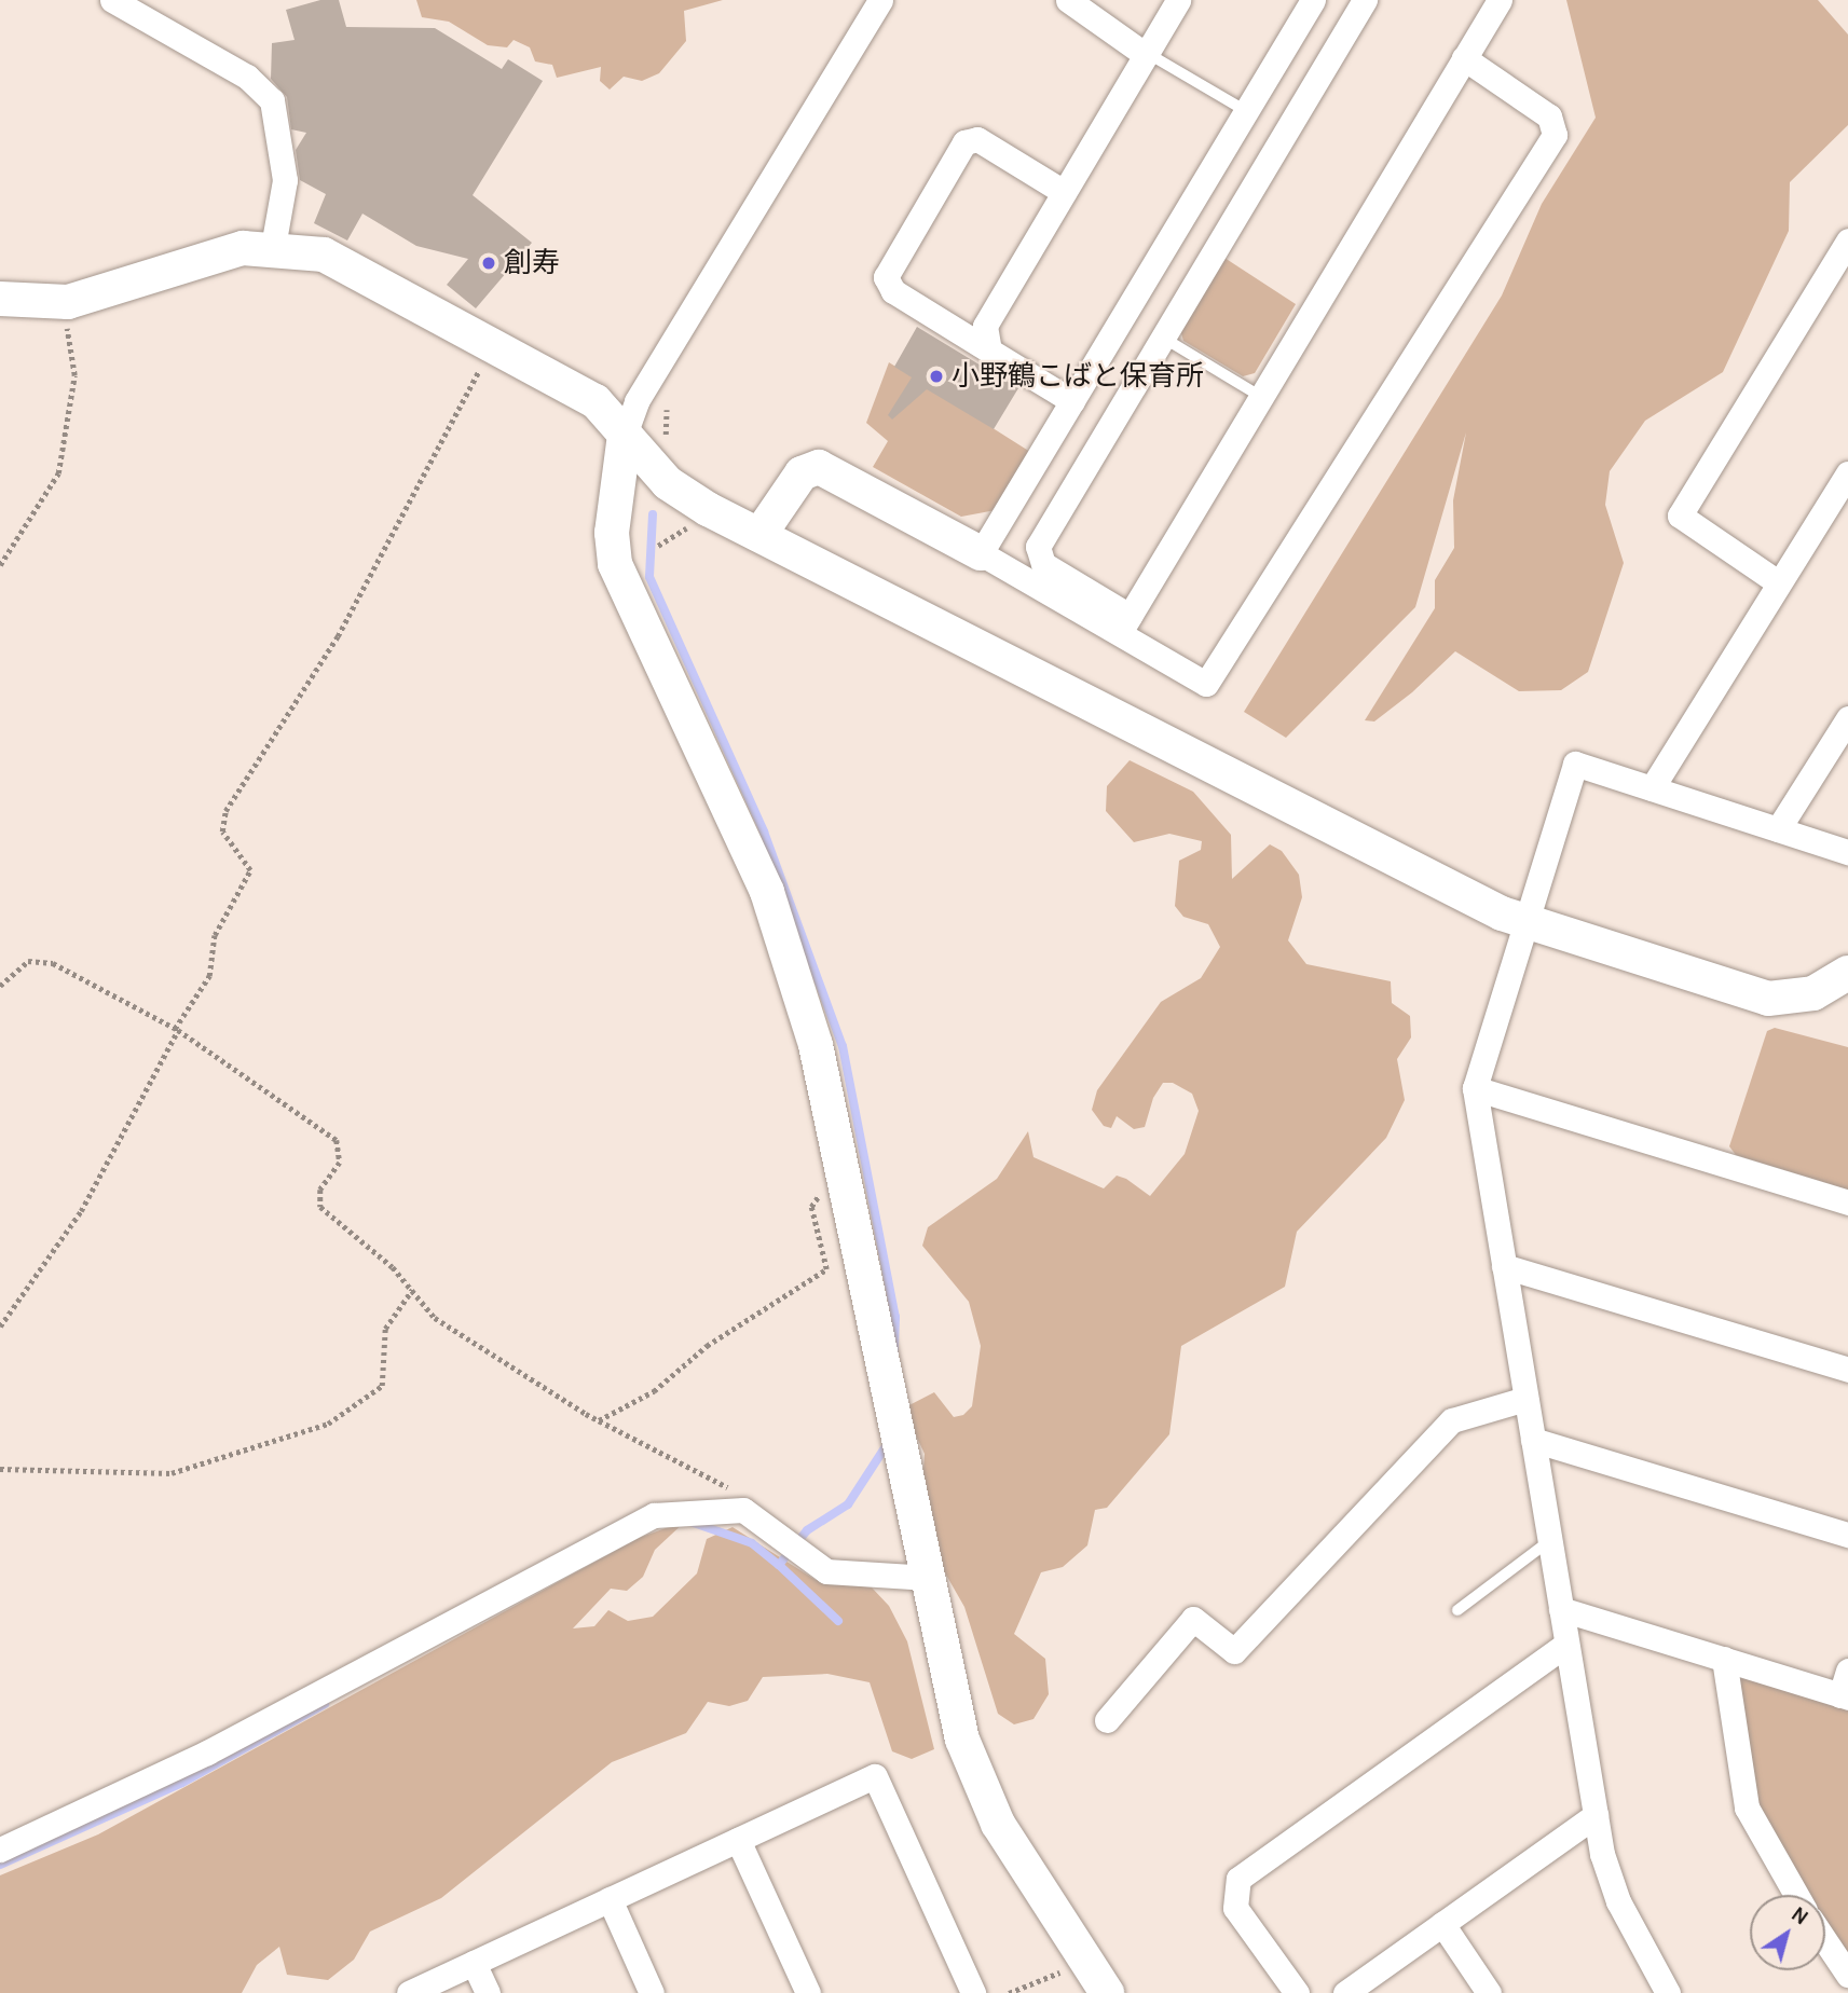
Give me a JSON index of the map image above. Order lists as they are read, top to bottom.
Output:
{
  "places": ["創寿", "小野鶴こばと保育所"],
  "north": "top right"
}
